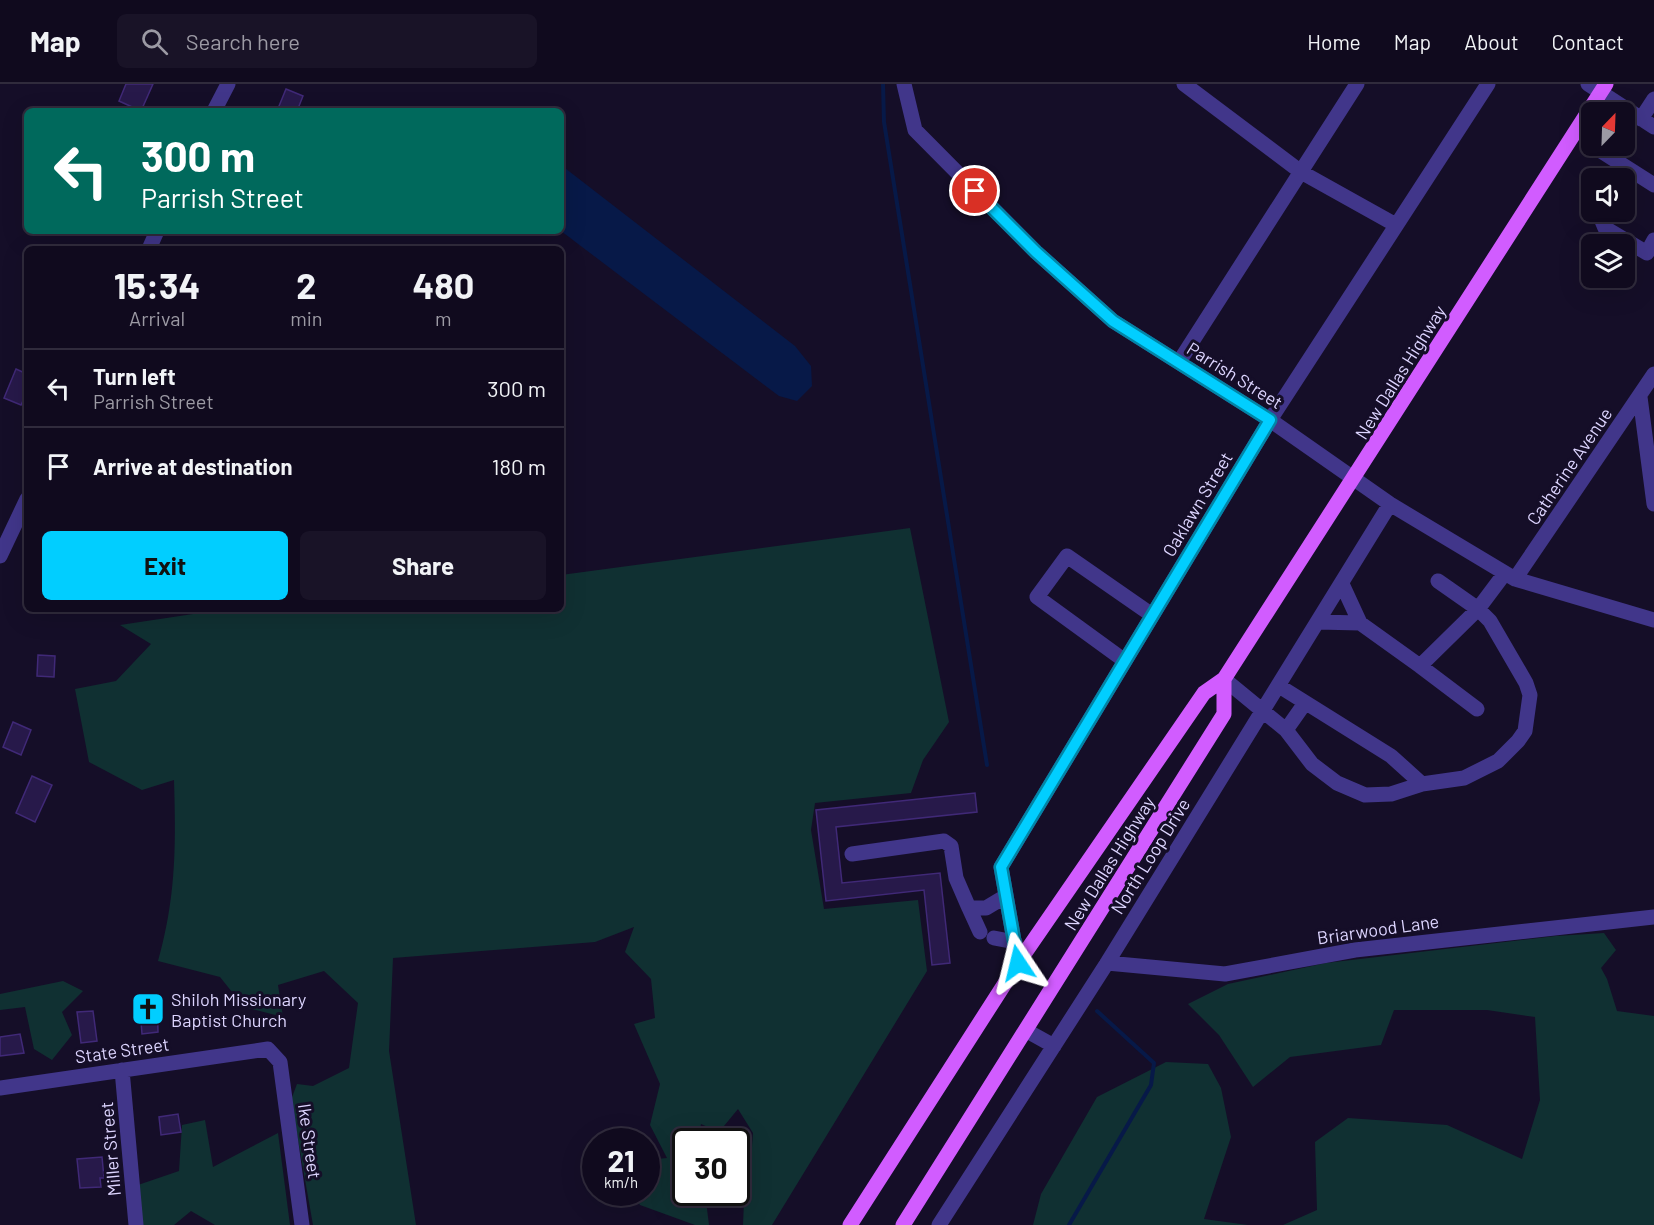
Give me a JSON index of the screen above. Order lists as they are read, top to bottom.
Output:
{
  "streets": {
    "main road": ["New Dallas Highway"],
    "street": [
      "Parrish Street",
      "Catherine Avenue",
      "Oaklawn Street",
      "North Loop Drive",
      "Briarwood Lane",
      "State Street",
      "Ike Street",
      "Miller Street"
    ]
  },
  "crossings": [
    ["New Dallas Highway", "Parrish Street"],
    ["New Dallas Highway", "Oaklawn Street"],
    ["Parrish Street", "Catherine Avenue"],
    ["Parrish Street", "Oaklawn Street"],
    ["Parrish Street", "North Loop Drive"],
    ["North Loop Drive", "Briarwood Lane"],
    ["State Street", "Ike Street"],
    ["State Street", "Miller Street"]
  ],
  "places": {
    "church": ["Shiloh Missionary Baptist Church"]
  },
  "north": "top right",
  "page": {
    "header": "Map",
    "search": "Search here",
    "nav": [
      "Home",
      "Map",
      "About",
      "Contact"
    ],
    "turn": ["300 m", "Parrish Street"],
    "eta": [
      "15:34",
      "Arrival",
      "2",
      "min",
      "480",
      "m"
    ],
    "list": [
      {
        "name": "Turn left",
        "note": "Parrish Street",
        "value": "300 m"
      },
      {
        "name": "Arrive at destination",
        "value": "180 m"
      }
    ],
    "buttons": ["Exit", "Share"],
    "speed": "21 km/h",
    "limit": "30"
  }
}
